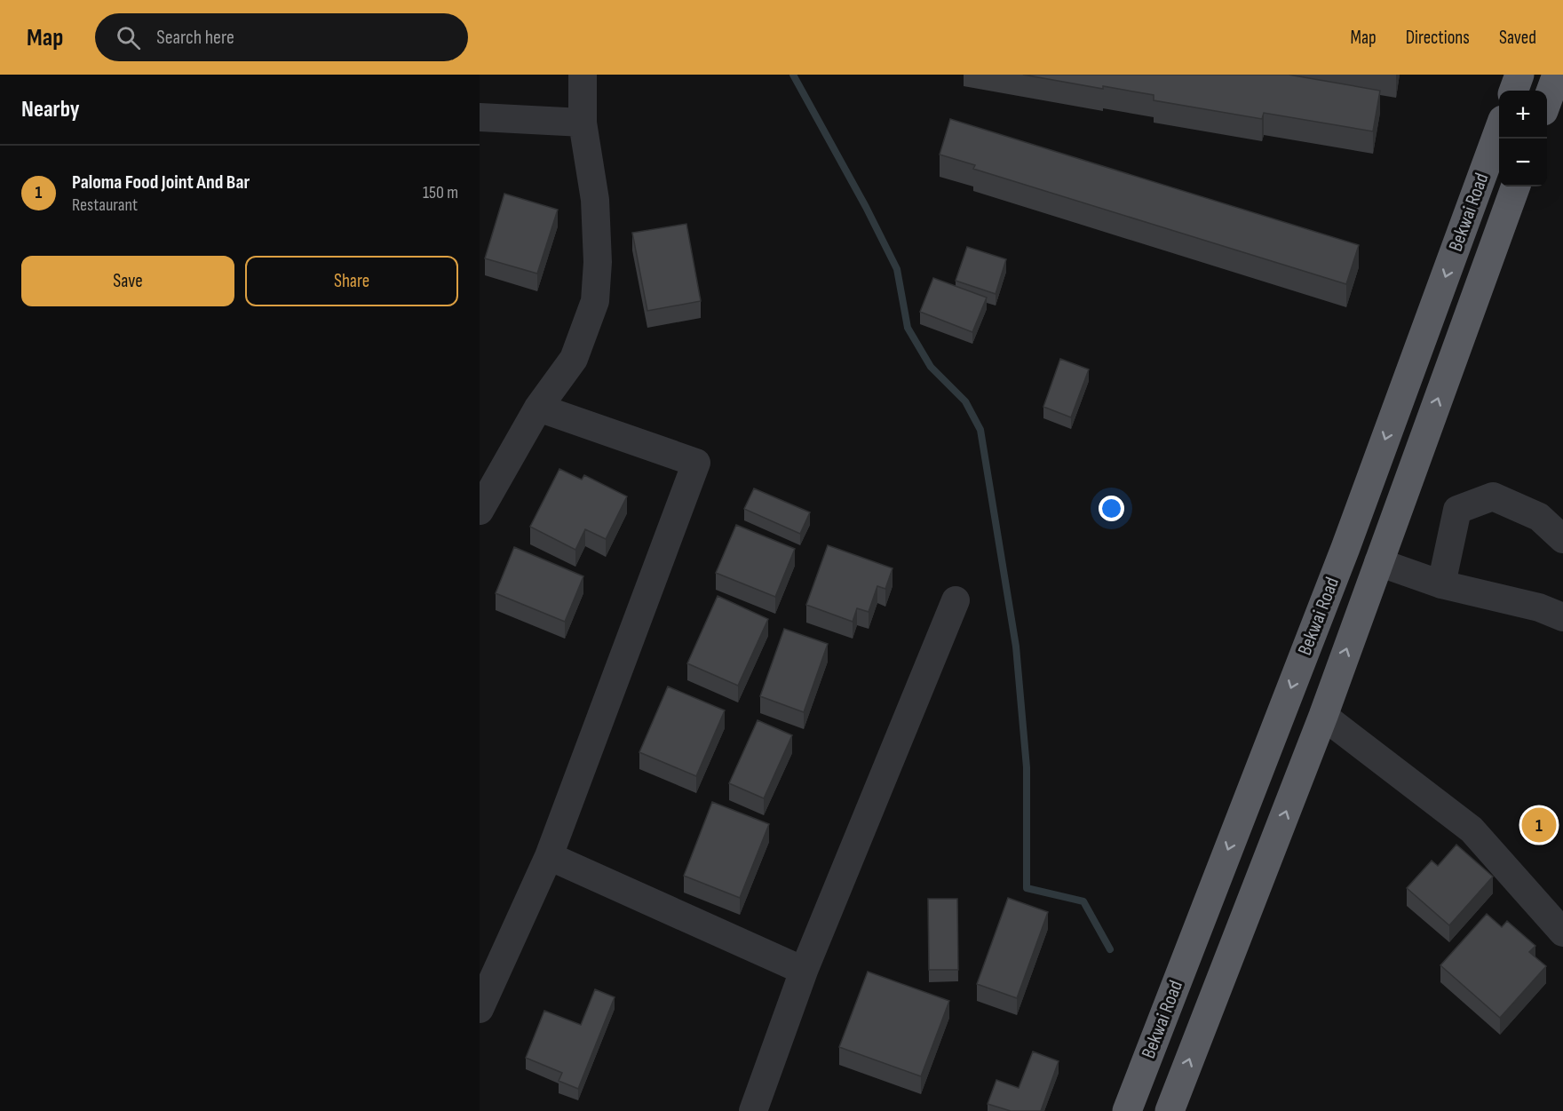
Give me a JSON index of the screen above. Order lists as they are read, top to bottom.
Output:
{
  "streets": {
    "highway": ["Bekwai Road"]
  },
  "page": {
    "header": "Map",
    "search": "Search here",
    "nav": ["Map", "Directions", "Saved"],
    "heading": "Nearby",
    "map_buttons": ["+", "−"],
    "list": [
      {
        "mark": "1",
        "name": "Paloma Food Joint And Bar",
        "note": "Restaurant",
        "value": "150 m"
      }
    ],
    "buttons": ["Save", "Share"],
    "pins": "1"
  }
}
